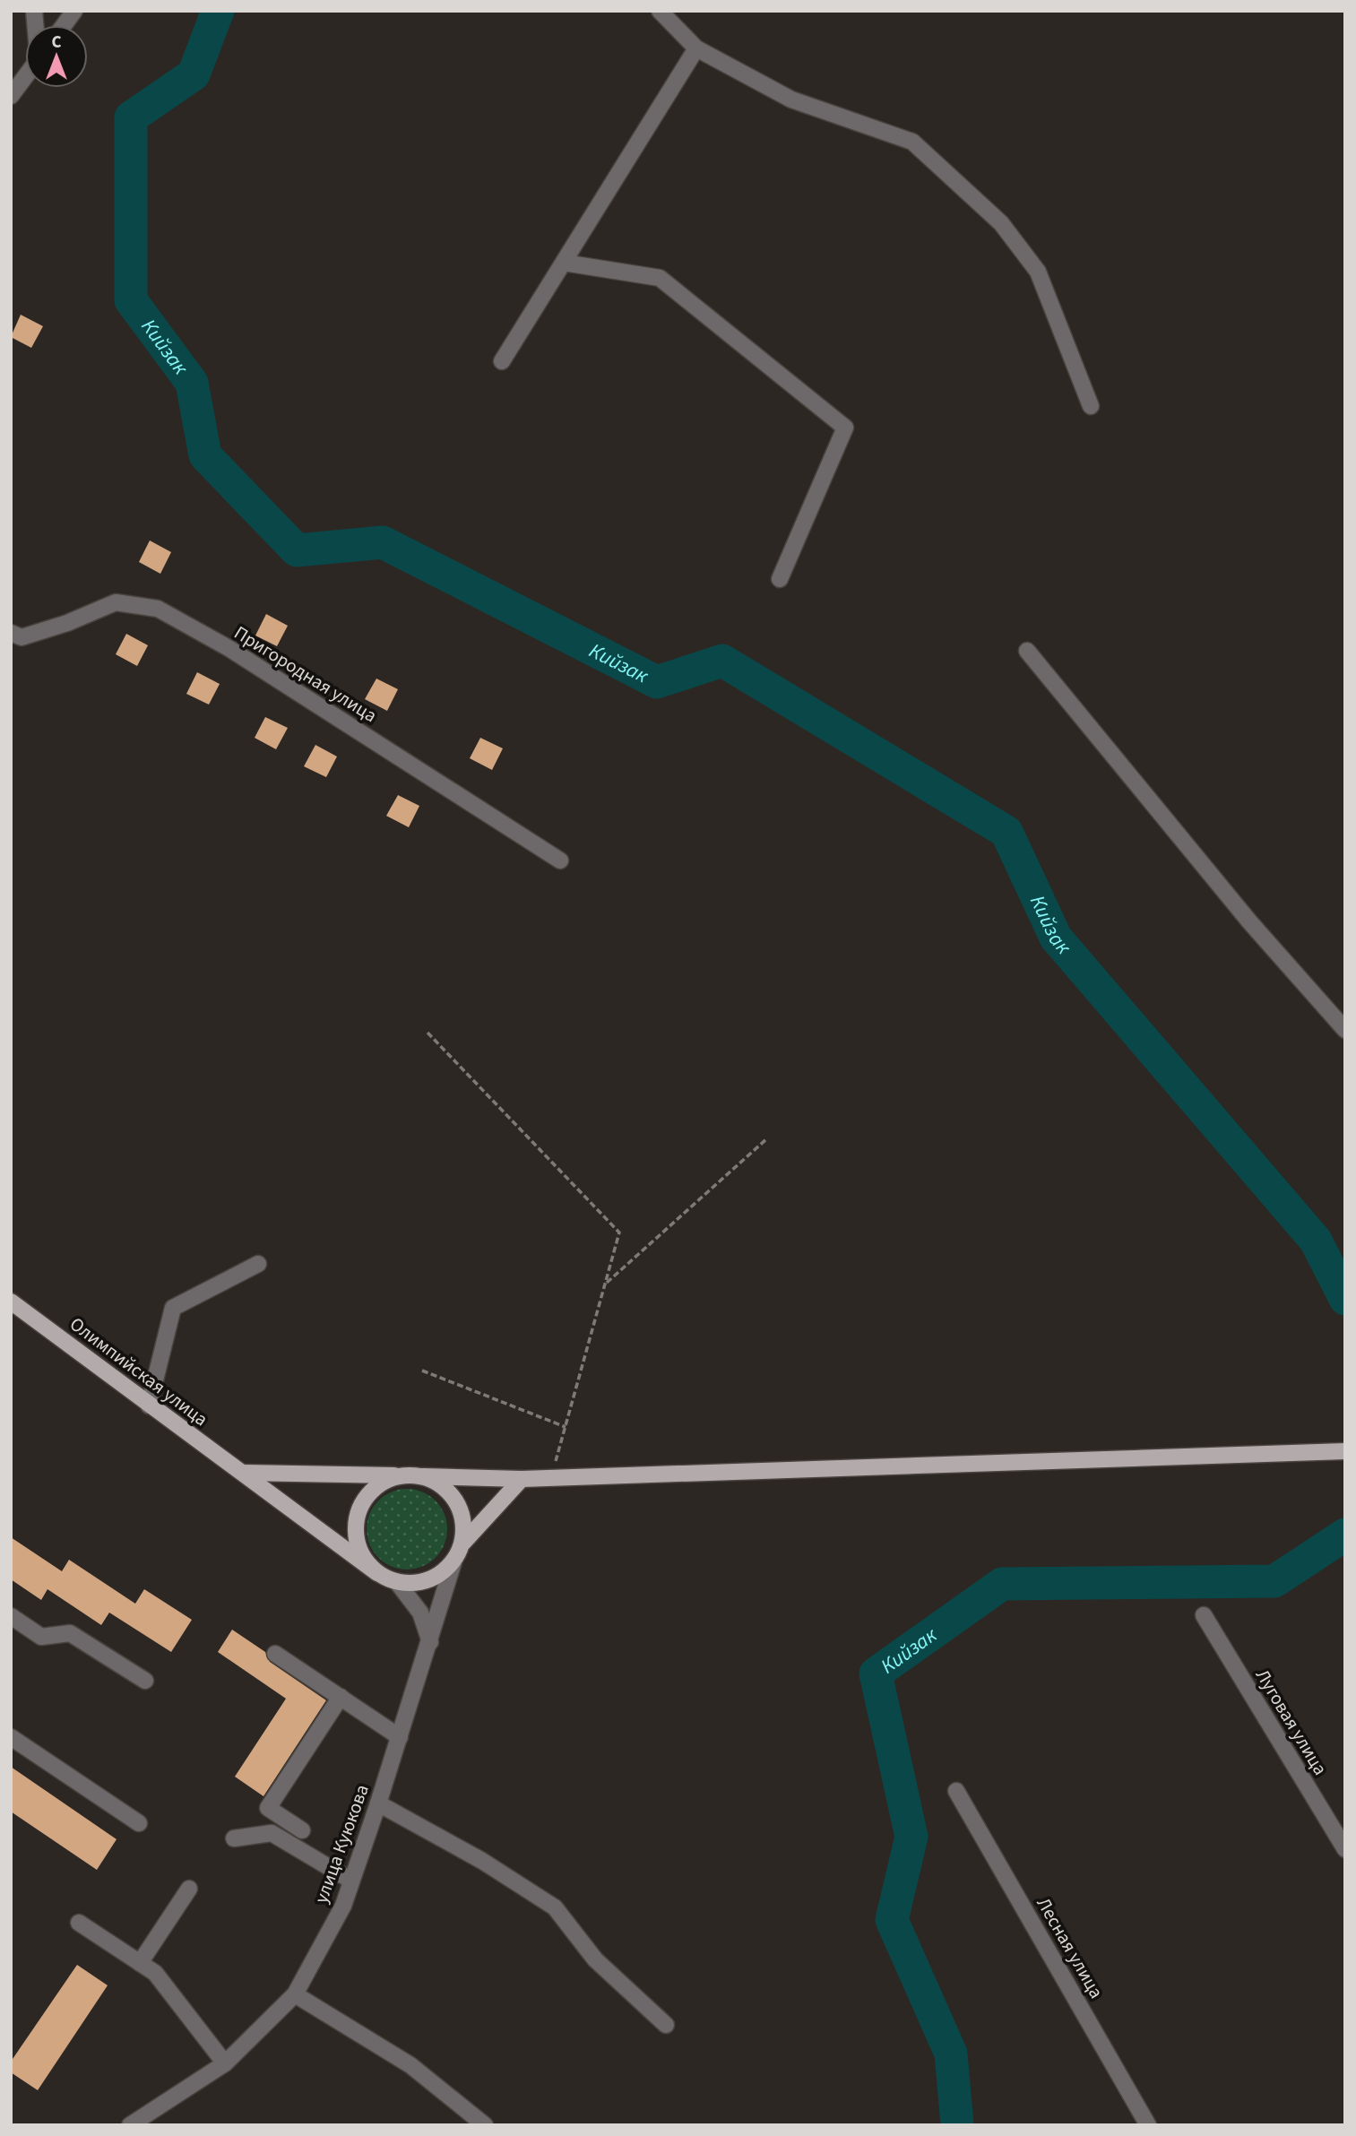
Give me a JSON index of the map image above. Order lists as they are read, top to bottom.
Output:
{
  "streets": {
    "main road": ["Олимпийская улица"],
    "street": [
      "Пригородная улица",
      "Луговая улица",
      "улица Куюкова",
      "Лесная улица"
    ]
  },
  "crossings": [
    ["Олимпийская улица", "улица Куюкова"]
  ],
  "water": ["Кийзак"],
  "north": "top"
}
